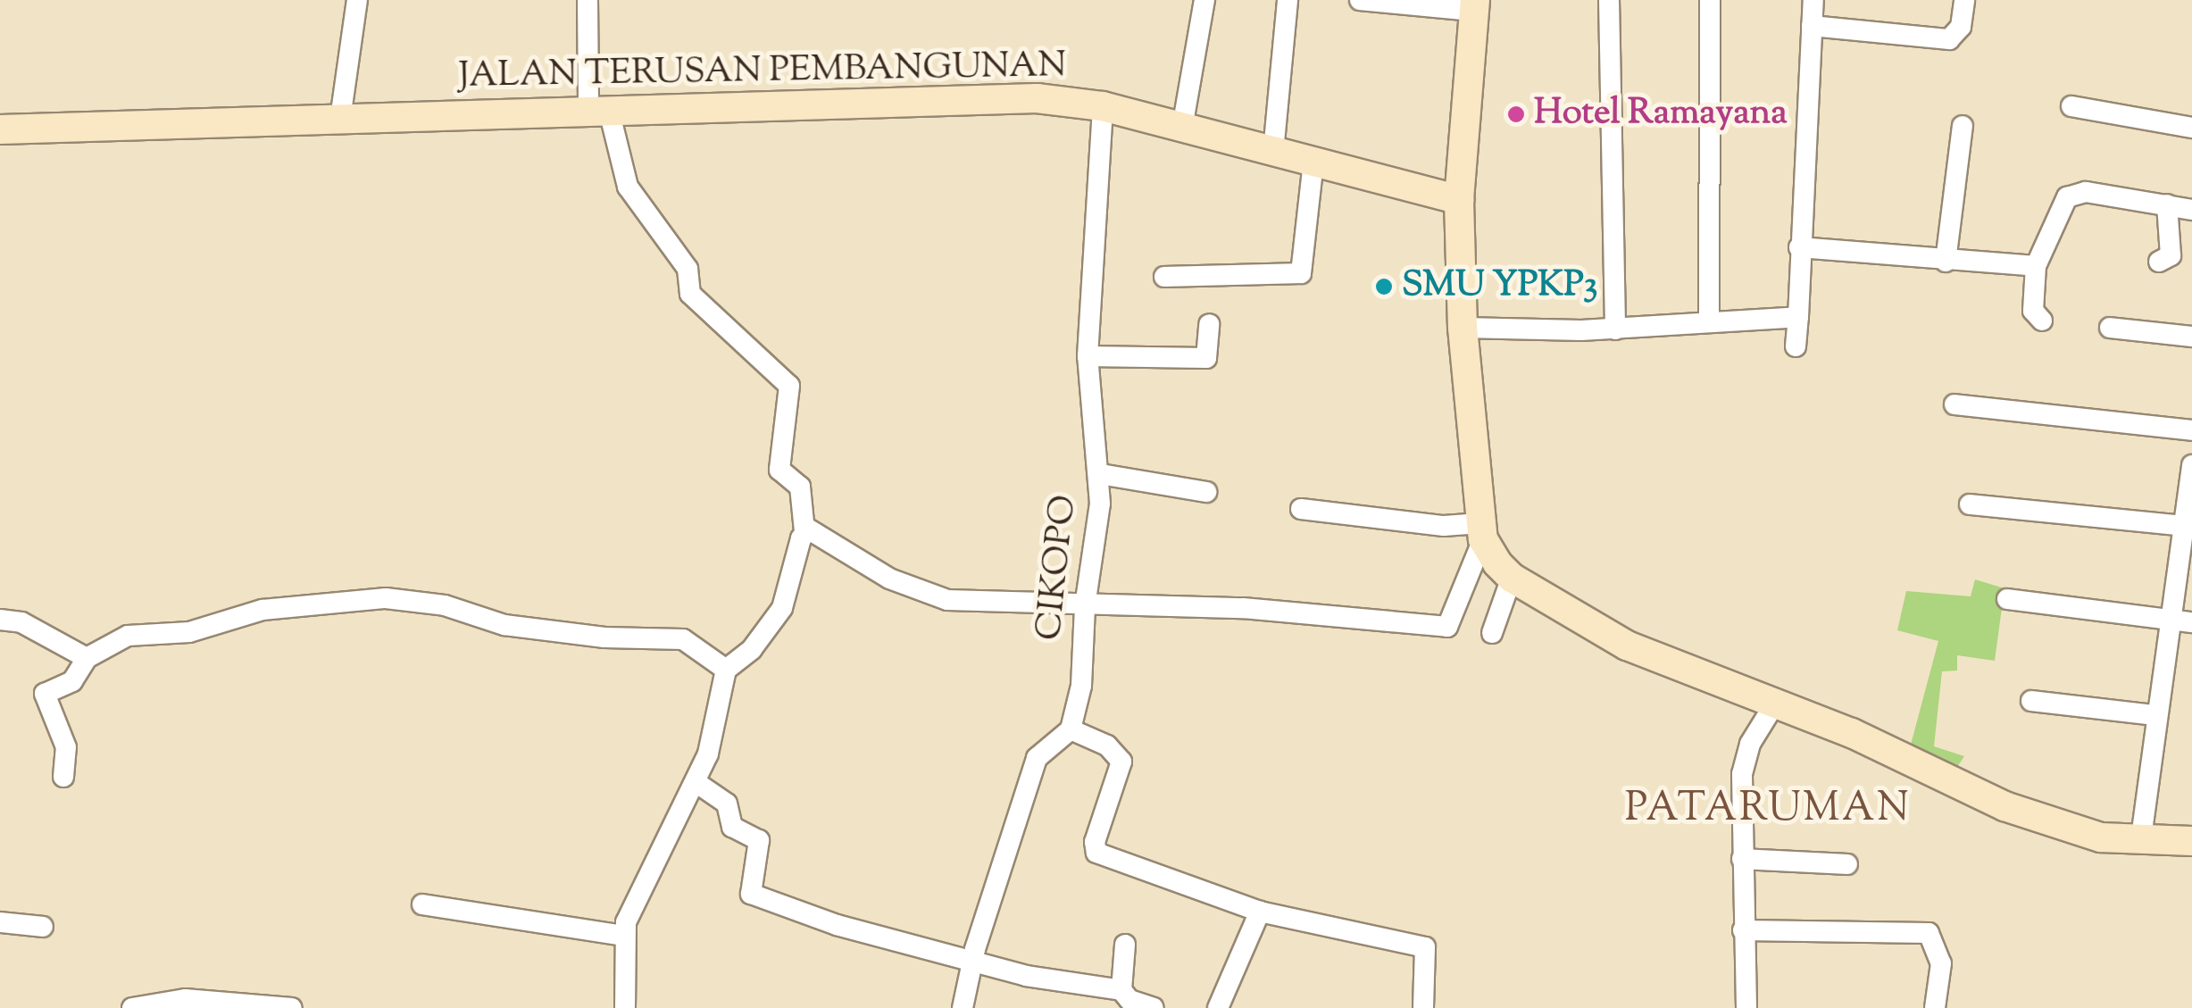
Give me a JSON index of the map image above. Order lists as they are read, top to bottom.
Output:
{
  "streets": {
    "street": ["JALAN TERUSAN PEMBANGUNAN", "CIKOPO"]
  },
  "crossings": [
    ["JALAN TERUSAN PEMBANGUNAN", "CIKOPO"]
  ],
  "districts": ["PATARUMAN"],
  "places": ["Hotel Ramayana", "SMU YPKP3"]
}
